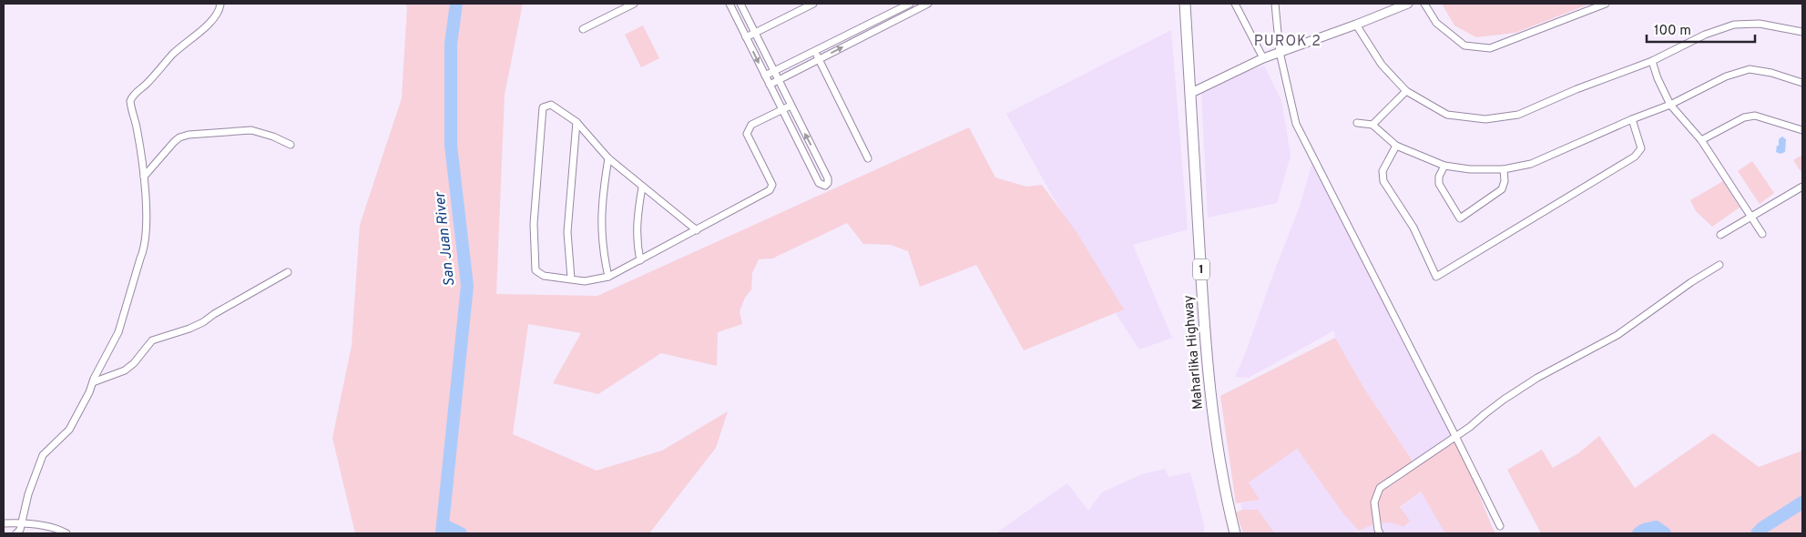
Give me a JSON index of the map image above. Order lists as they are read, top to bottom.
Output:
{
  "streets": {
    "highway": ["1", "Maharlika Highway"]
  },
  "districts": ["PUROK 2"],
  "water": ["San Juan River"],
  "scale_bar": "100 m"
}
